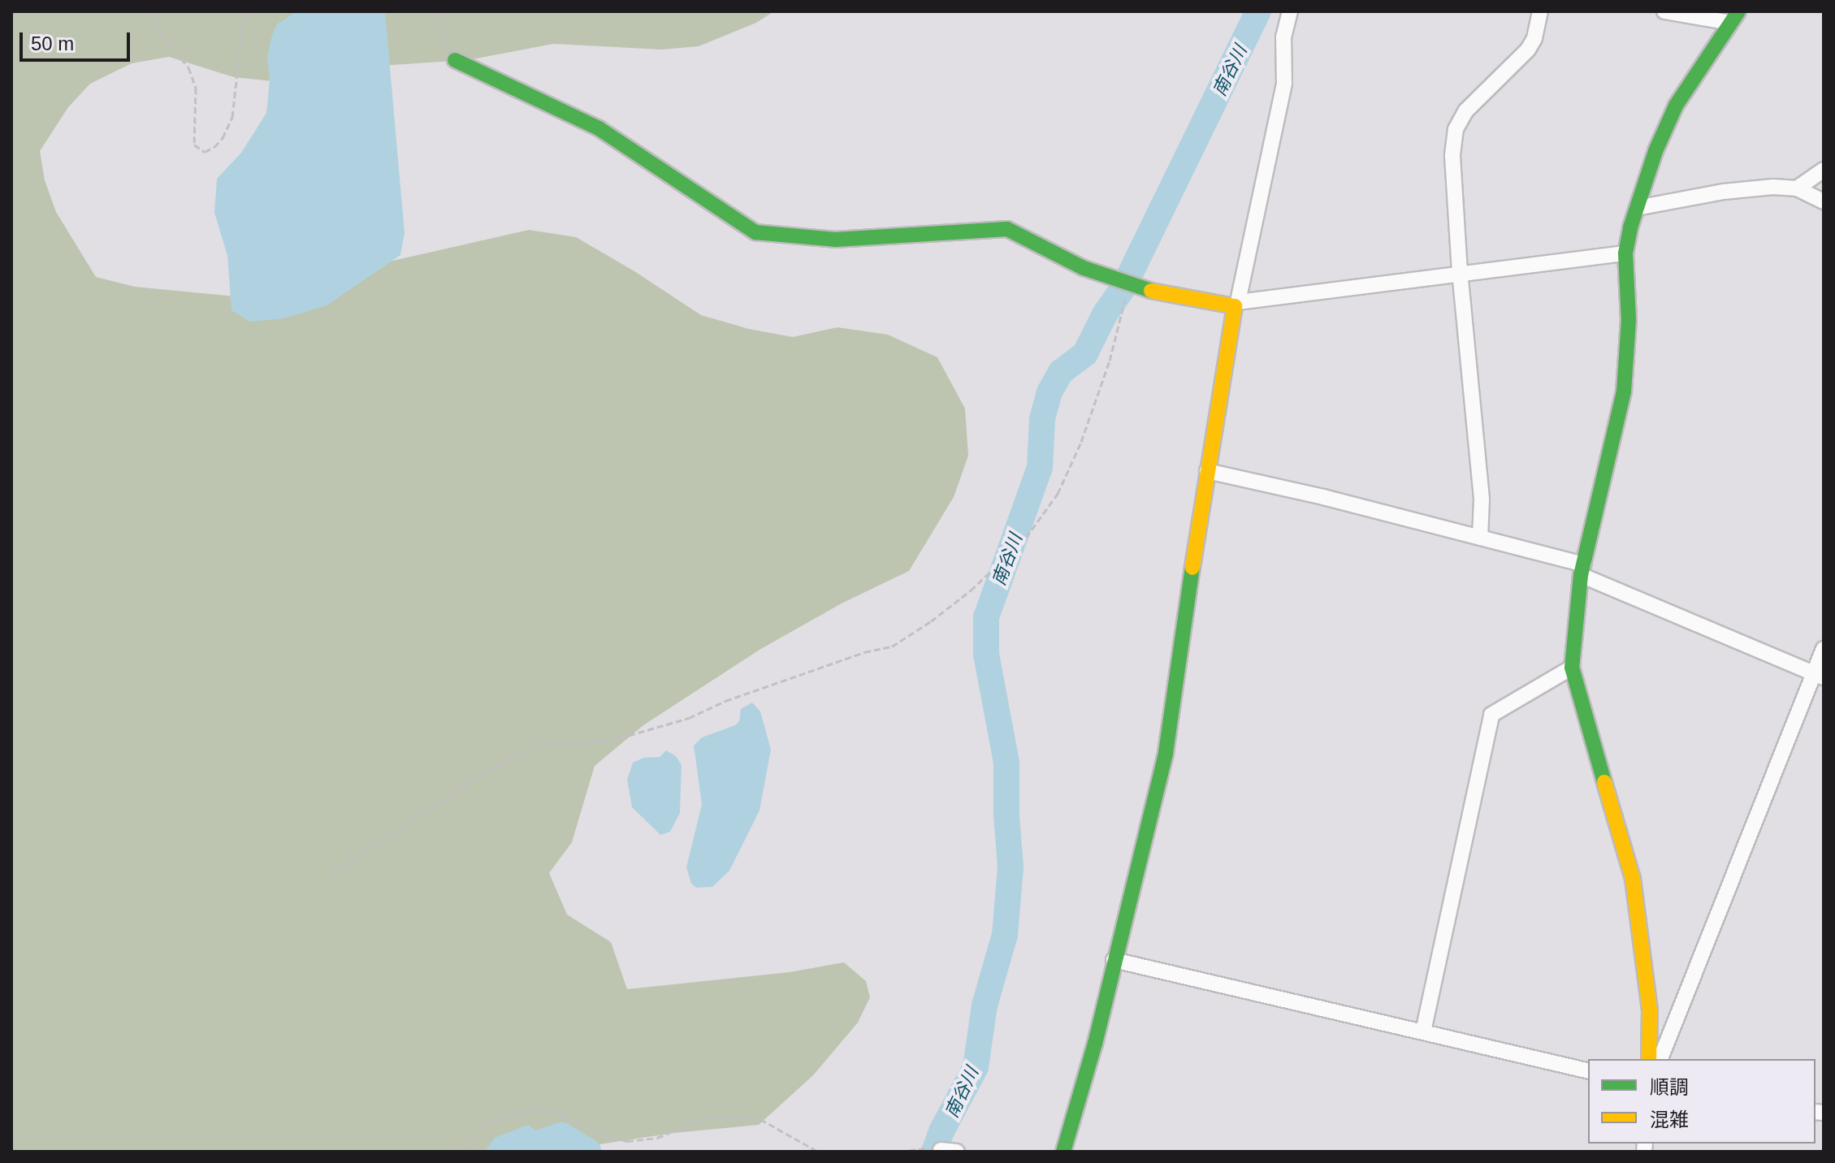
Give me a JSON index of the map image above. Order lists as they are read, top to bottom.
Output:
{
  "water": ["南谷川"],
  "legend": ["順調", "混雑"],
  "scale_bar": "50 m"
}
